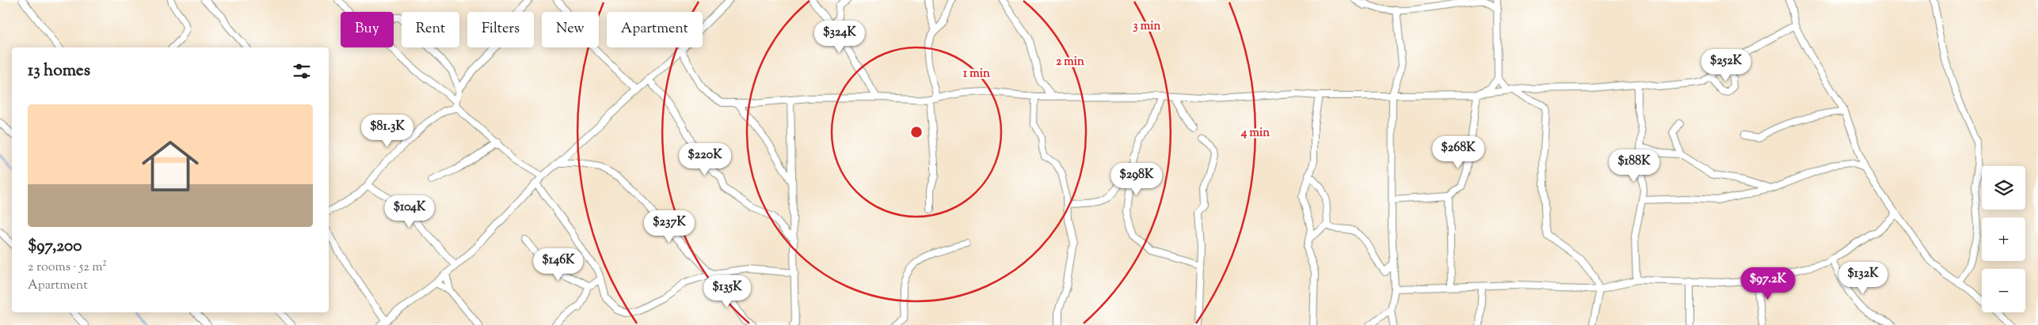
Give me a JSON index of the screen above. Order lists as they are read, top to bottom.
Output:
{
  "page": {
    "chip": [
      "Buy",
      "Rent",
      "Filters",
      "New",
      "Apartment"
    ],
    "price": [
      "$324K",
      "$252K",
      "$81.3K",
      "$268K",
      "$220K",
      "$188K",
      "$298K",
      "$104K",
      "$237K",
      "$146K",
      "$132K",
      "$97.2K",
      "$135K"
    ],
    "heading": "13 homes",
    "list": [
      {
        "name": "$97,200",
        "note": "2 rooms · 52 m² · Apartment"
      }
    ],
    "map_buttons": ["+", "−"]
  },
  "rings": [
    "3 min",
    "2 min",
    "1 min",
    "4 min"
  ]
}
